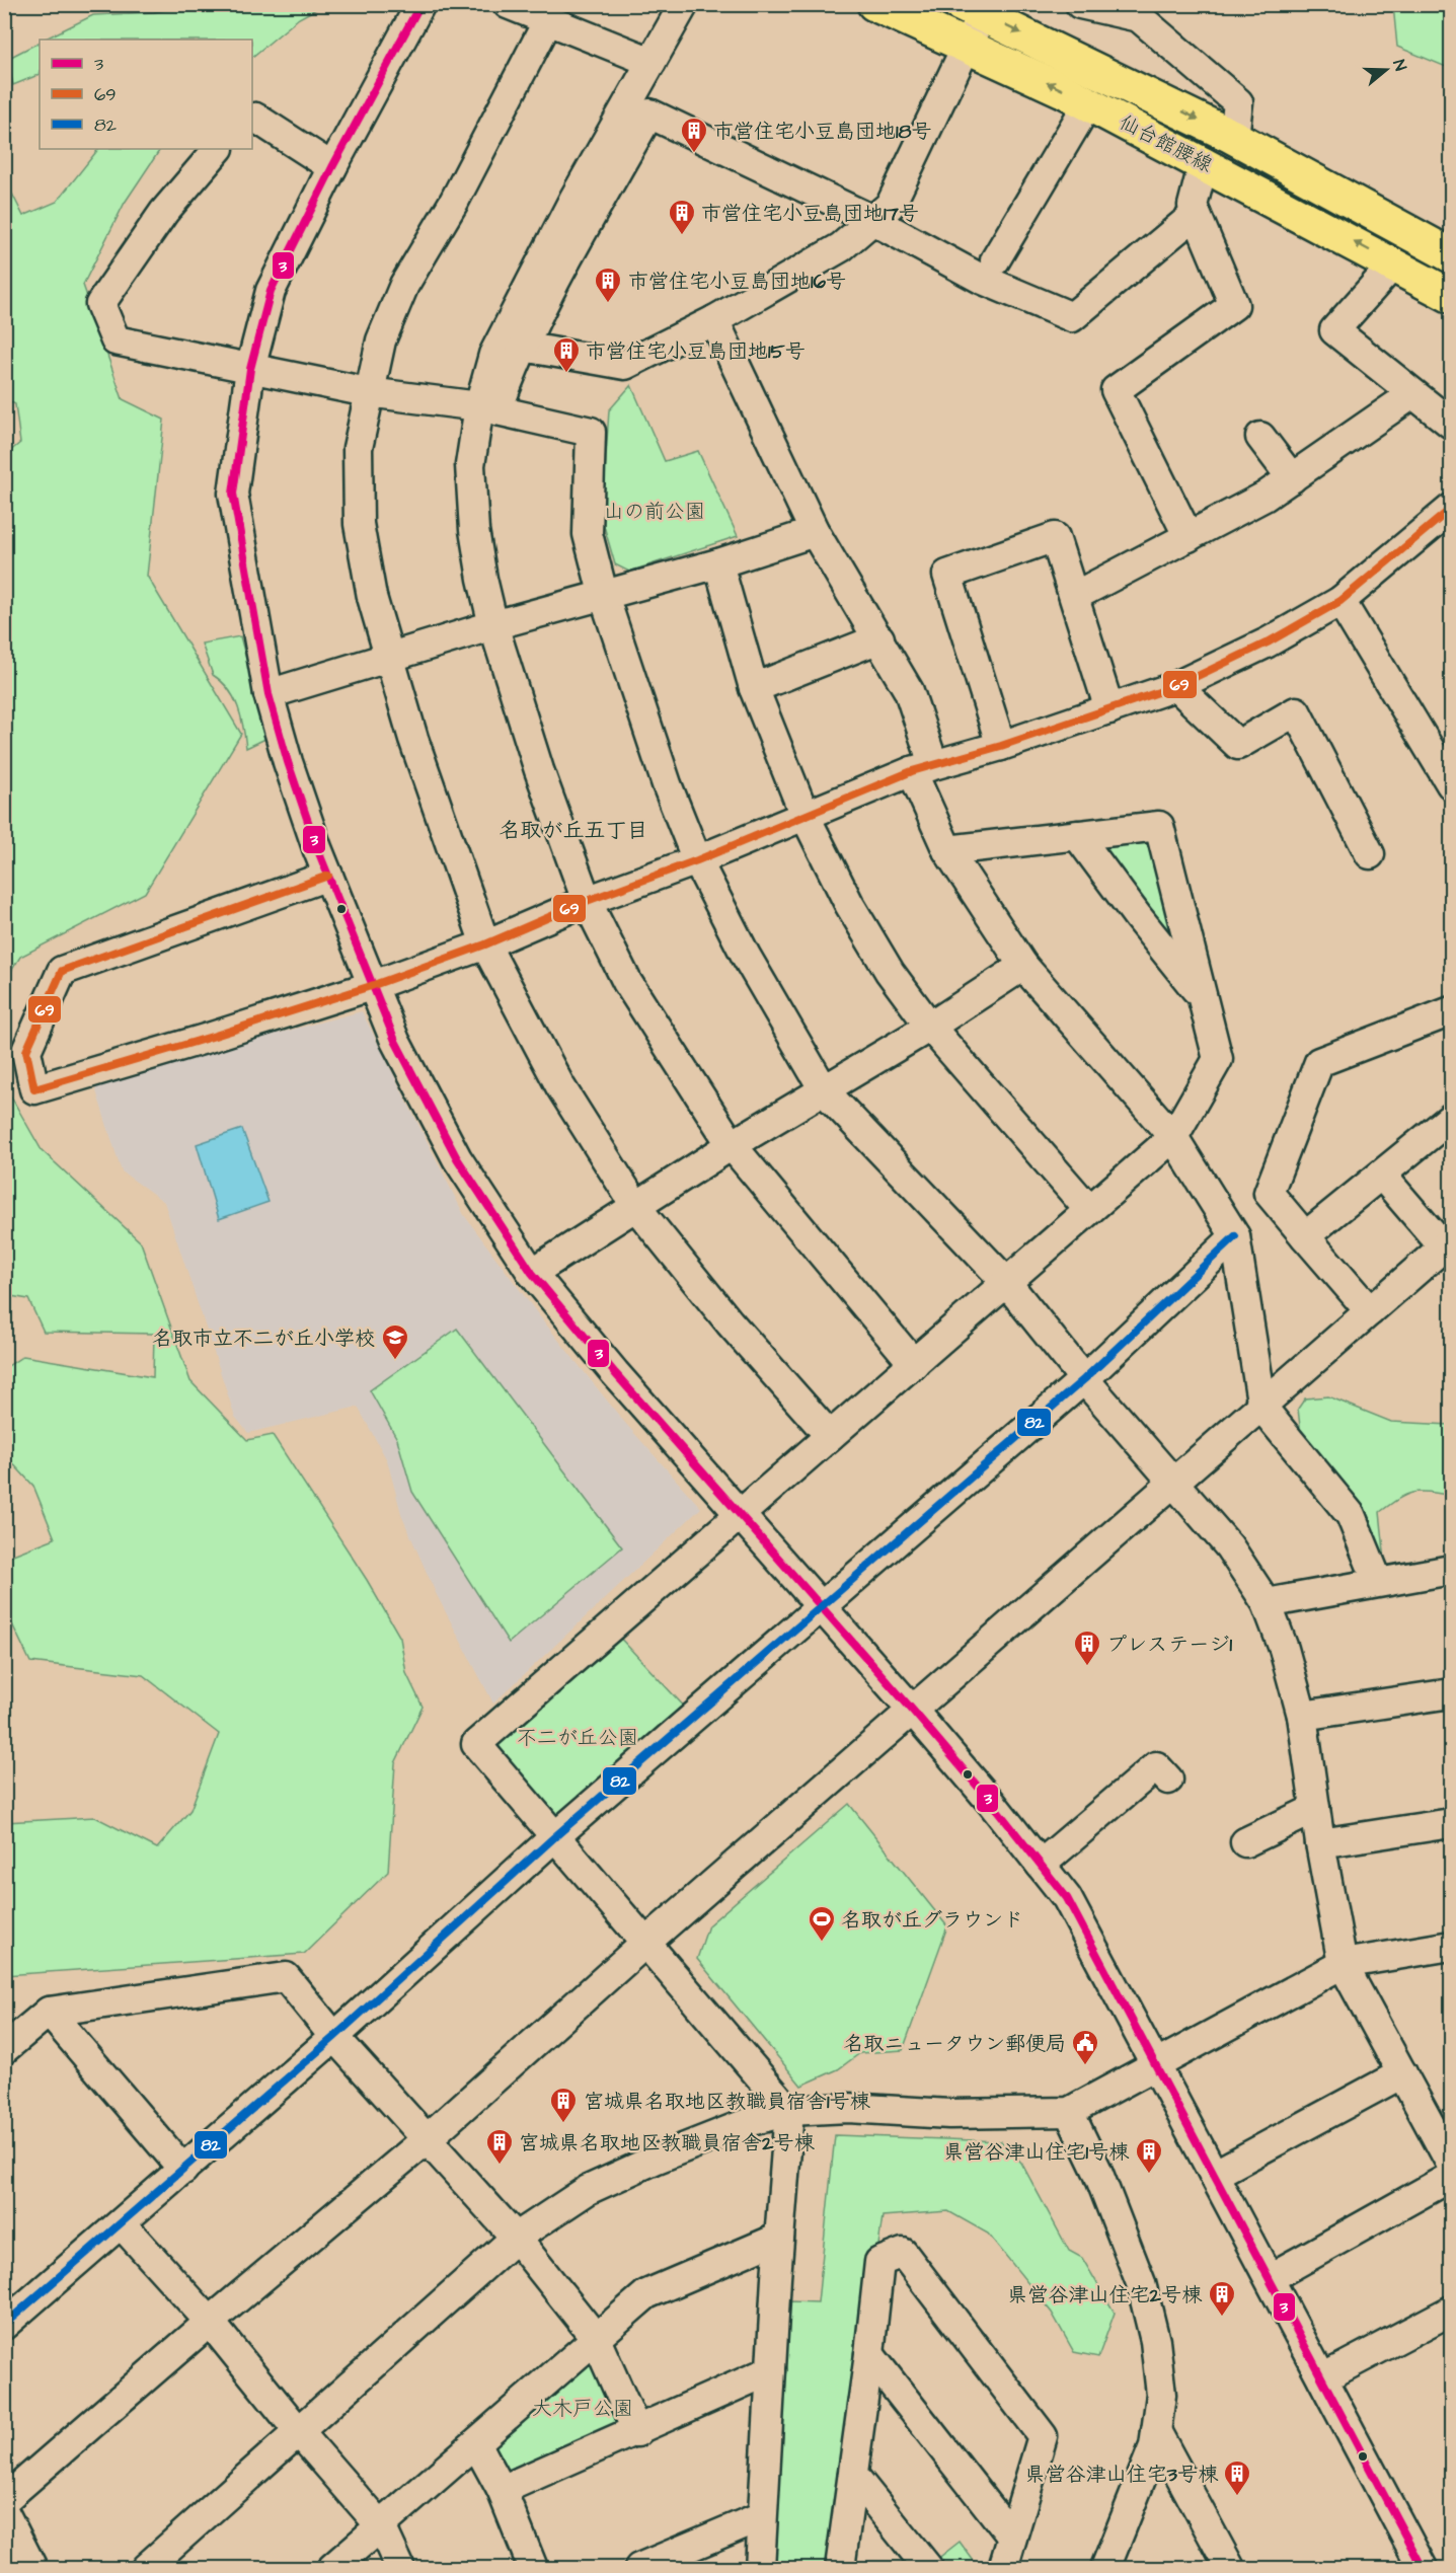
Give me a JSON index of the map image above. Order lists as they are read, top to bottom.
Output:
{
  "streets": {
    "main road": ["仙台館腰線"]
  },
  "districts": ["名取が丘五丁目"],
  "parks": ["山の前公園", "不二が丘公園", "大木戸公園"],
  "places": {
    "building": [
      "市営住宅小豆島団地18号",
      "市営住宅小豆島団地17号",
      "市営住宅小豆島団地16号",
      "市営住宅小豆島団地15号",
      "プレステージ1",
      "宮城県名取地区教職員宿舎1号棟",
      "宮城県名取地区教職員宿舎2号棟",
      "県営谷津山住宅1号棟",
      "県営谷津山住宅2号棟",
      "県営谷津山住宅3号棟"
    ],
    "school or university": ["名取市立不二が丘小学校"],
    "sports": ["名取が丘グラウンド"],
    "public building": ["名取ニュータウン郵便局"]
  },
  "lines": ["transit line 3", "transit line 69", "transit line 82"],
  "legend": ["3", "69", "82"],
  "north": "right"
}
